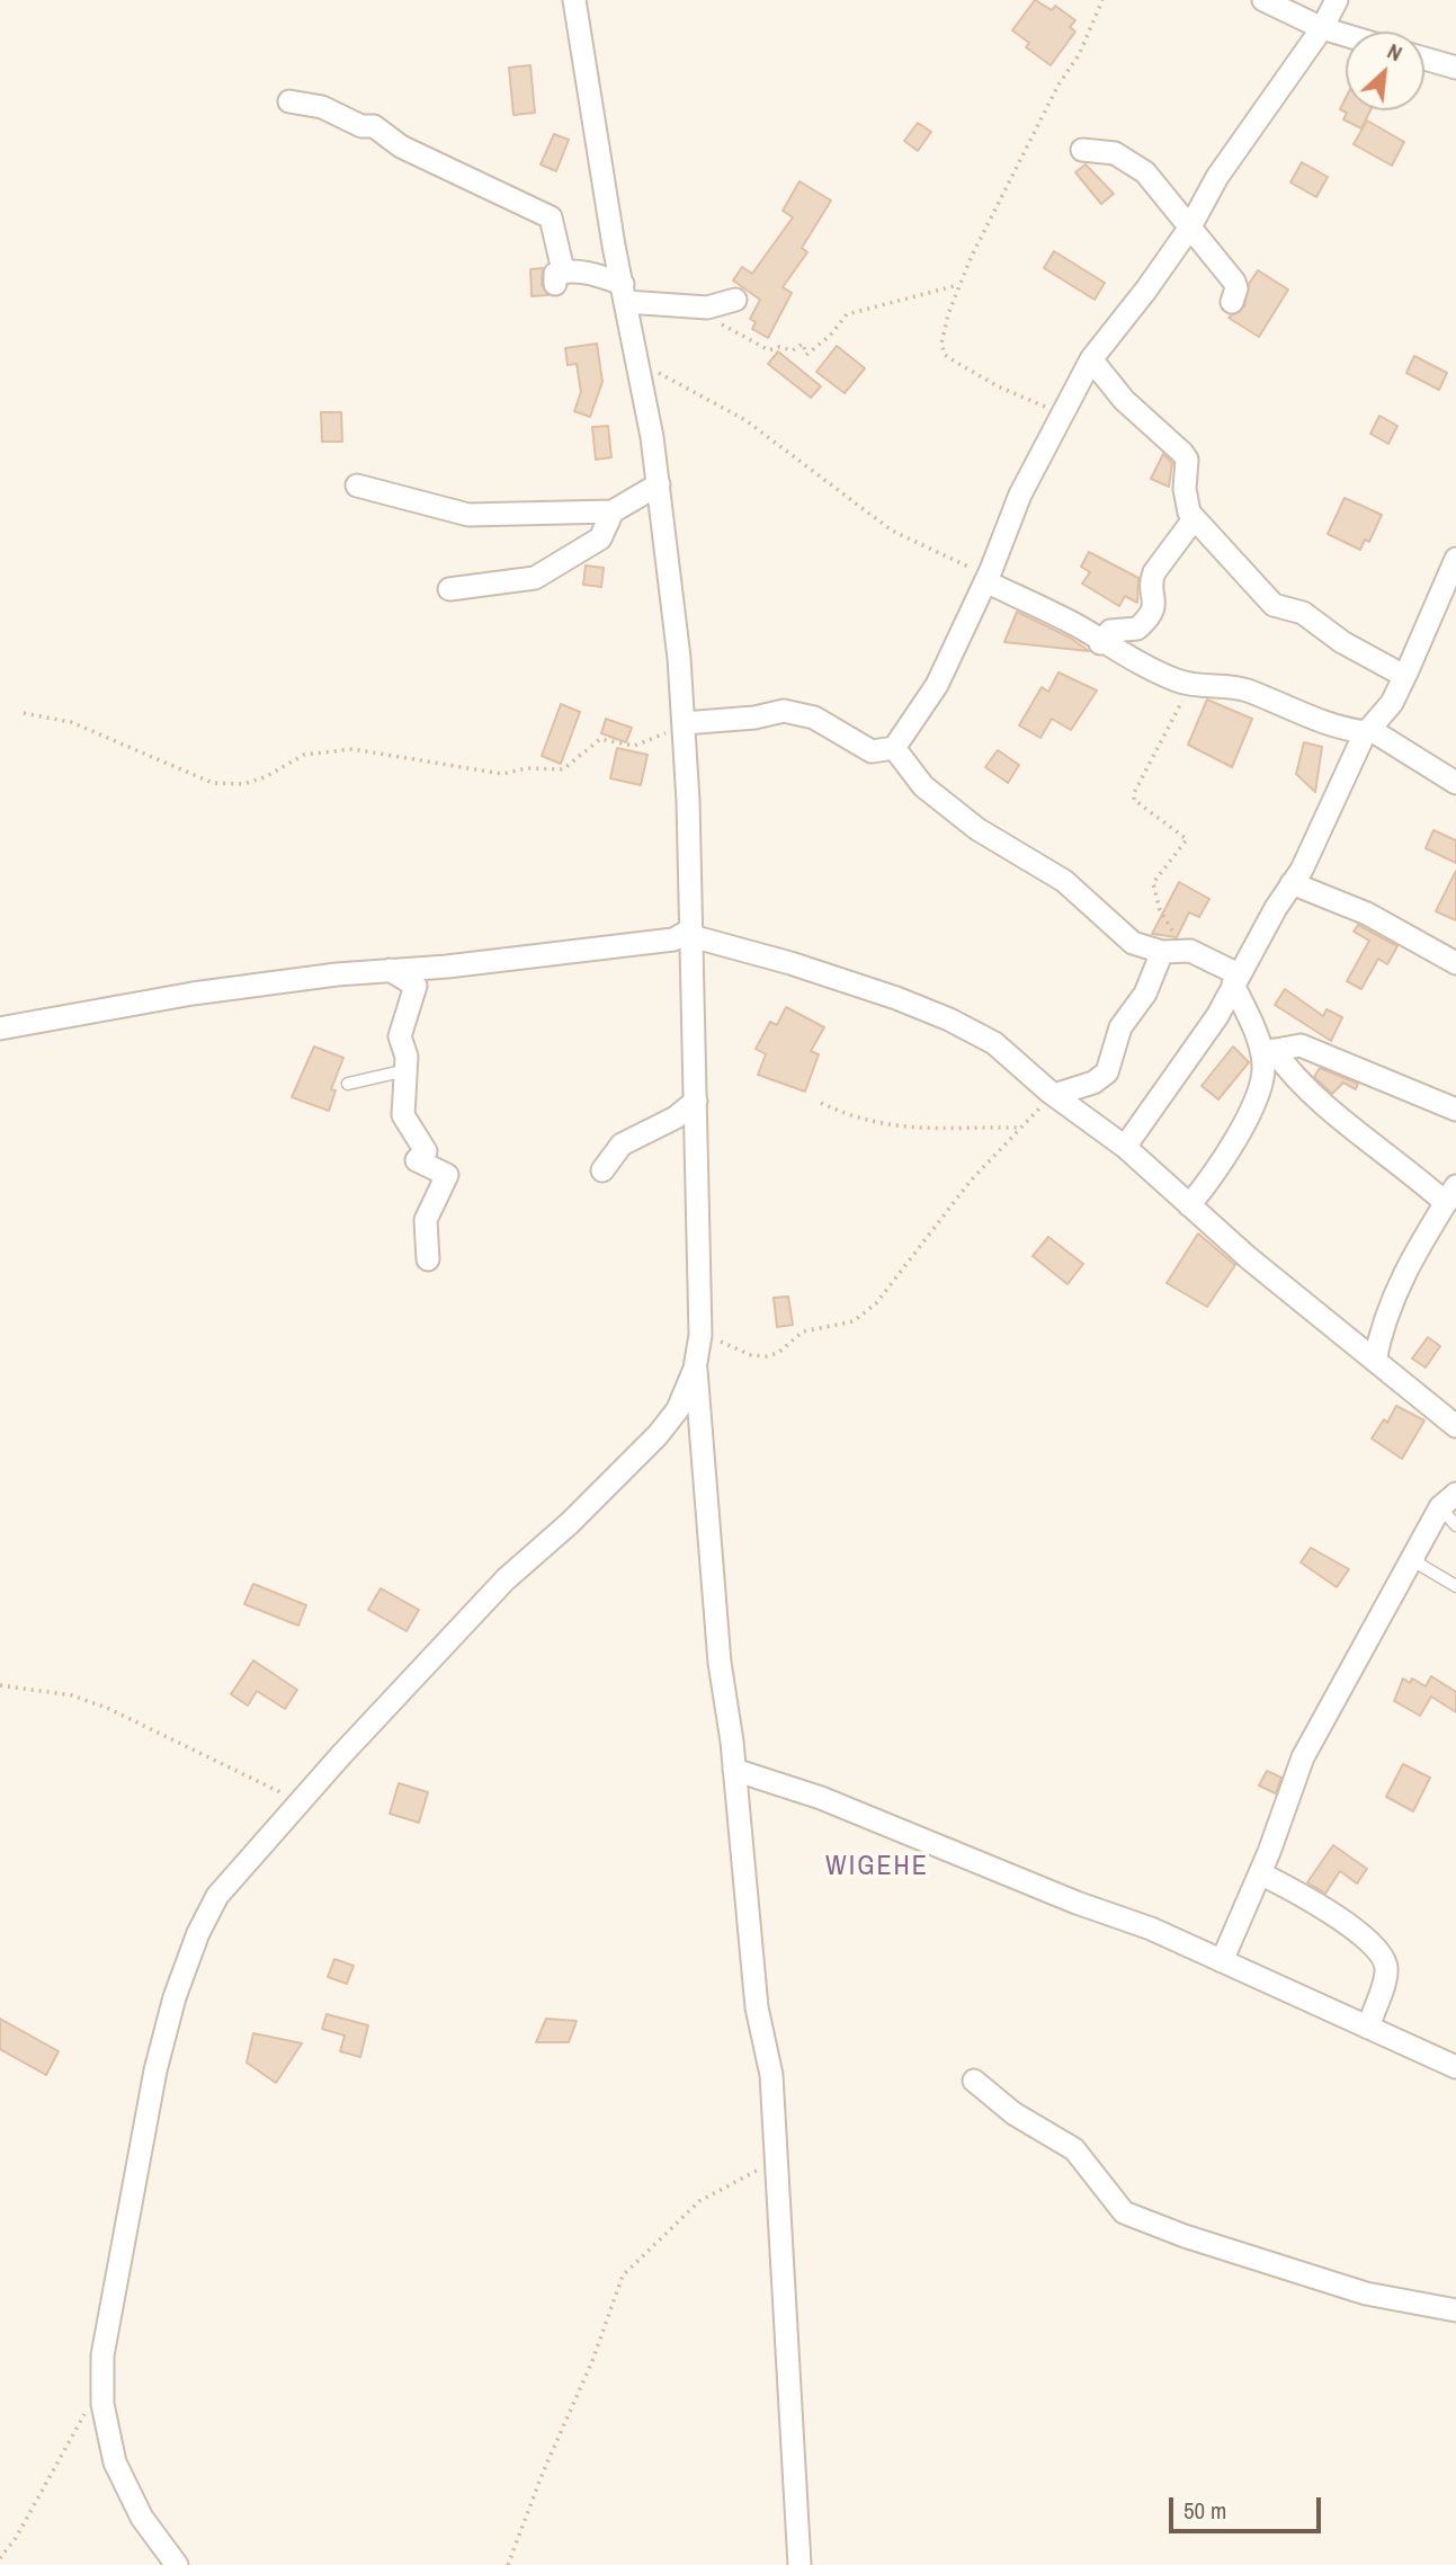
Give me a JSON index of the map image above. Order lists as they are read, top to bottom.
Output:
{
  "districts": ["WIGEHE"],
  "scale_bar": "50 m",
  "north": "top right"
}
